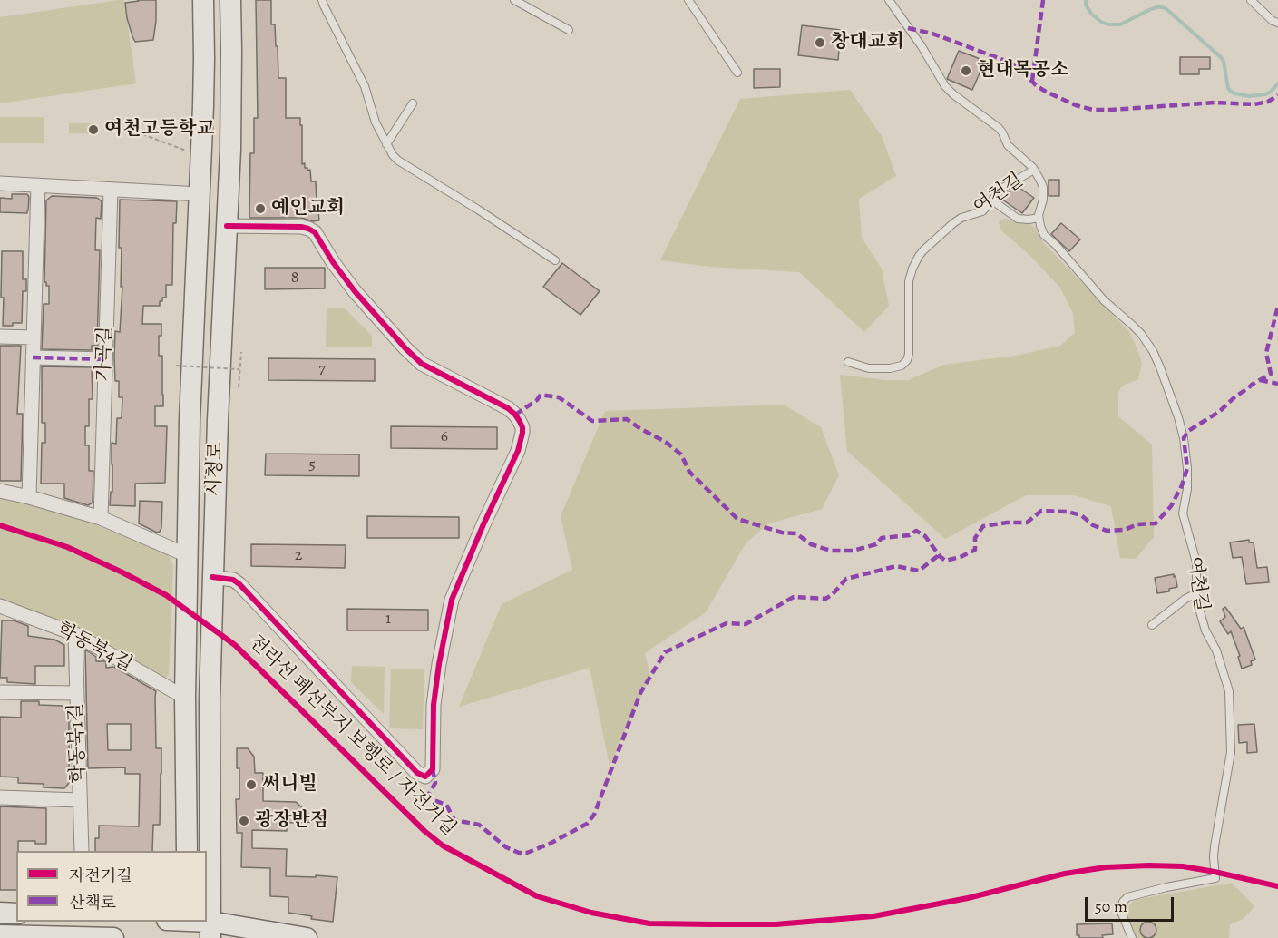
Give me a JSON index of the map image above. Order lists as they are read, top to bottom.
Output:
{
  "streets": {
    "street": [
      "가곡길",
      "시청로",
      "학동북4길",
      "학동북1길"
    ],
    "lane": ["여천길"],
    "cycle path": ["전라선 폐선부지 보행로 / 자전거길"]
  },
  "crossings": [
    ["시청로", "학동북4길"],
    ["학동북4길", "학동북1길"]
  ],
  "places": [
    "창대교회",
    "현대목공소",
    "여천고등학교",
    "예인교회",
    "써니빌",
    "광장반점"
  ],
  "house_numbers": [
    "8",
    "7",
    "6",
    "5",
    "2",
    "1"
  ],
  "legend": ["자전거길", "산책로"],
  "scale_bar": "50 m"
}
